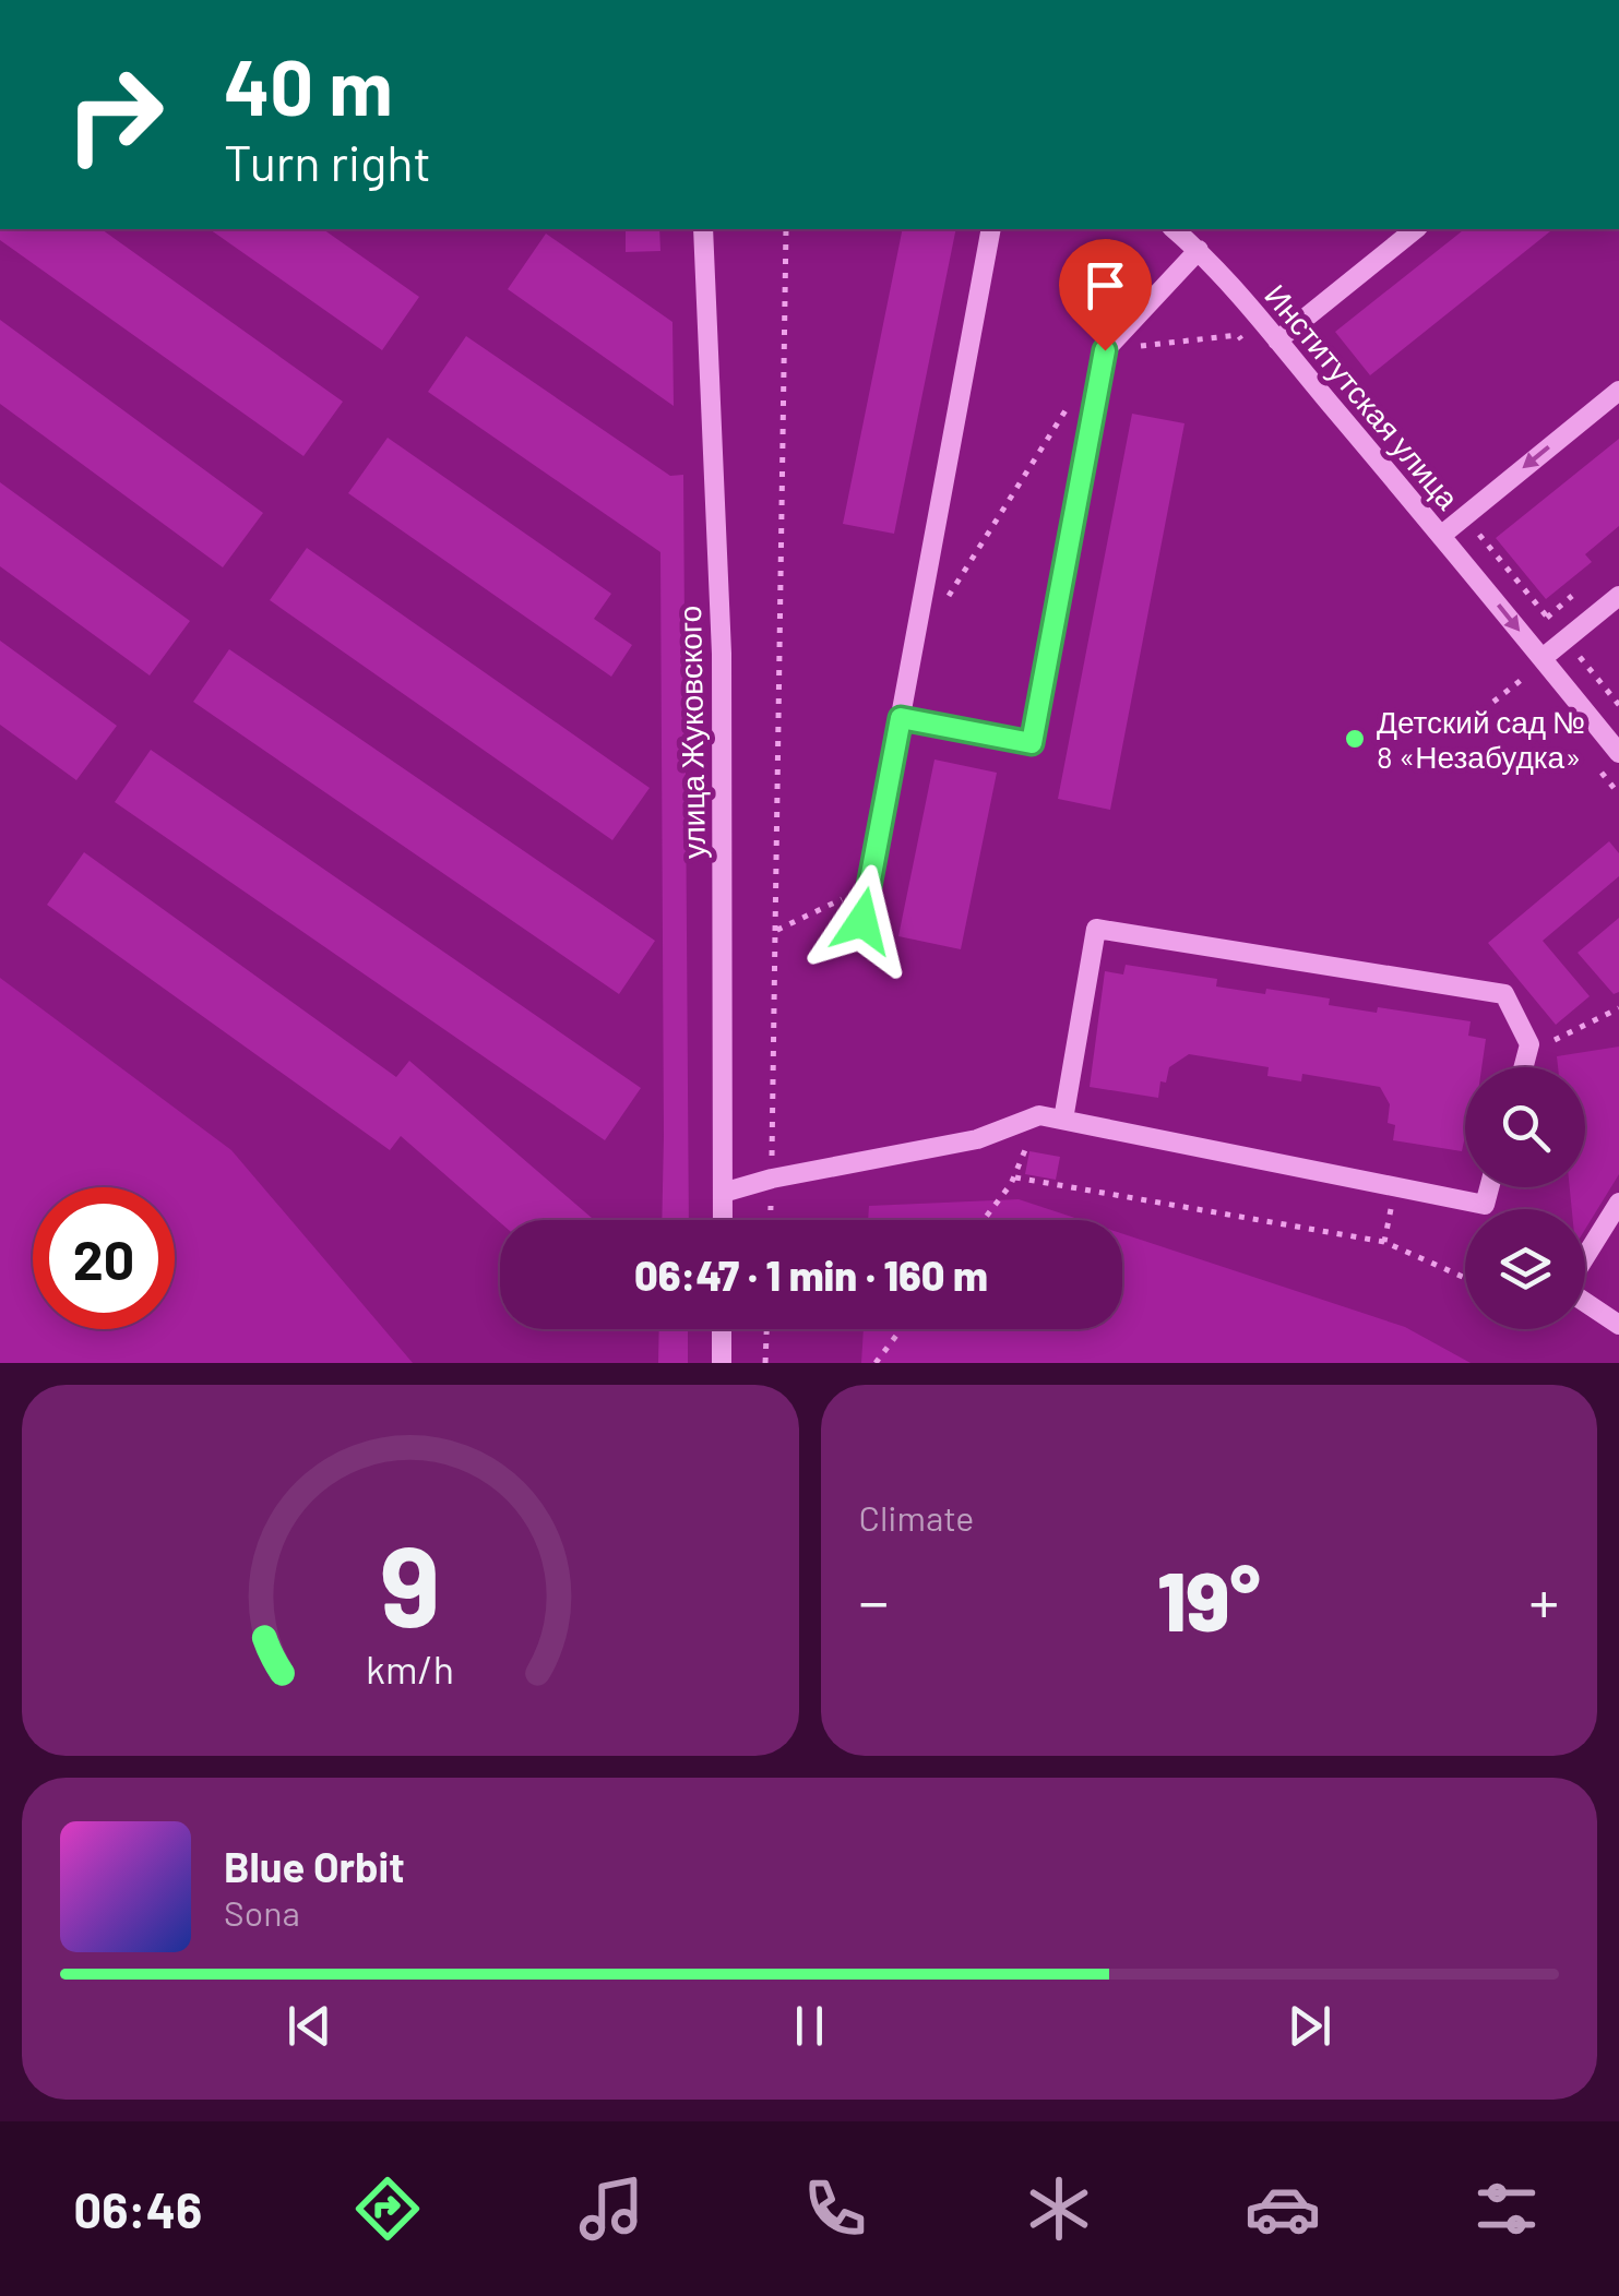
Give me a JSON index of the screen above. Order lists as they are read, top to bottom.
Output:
{
  "streets": {
    "street": ["Институтская улица", "улица Жуковского"]
  },
  "places": ["Детский сад № 8 «Незабудка»"],
  "page": {
    "turn": ["40 m", "Turn right"],
    "limit": "20",
    "trip": "06:47 · 1 min · 160 m",
    "tile": "Climate",
    "heat": ["−", "19°", "+"],
    "song": ["Blue Orbit", "Sona"],
    "tabs": "06:46",
    "gauge": ["9", "km/h"]
  }
}
